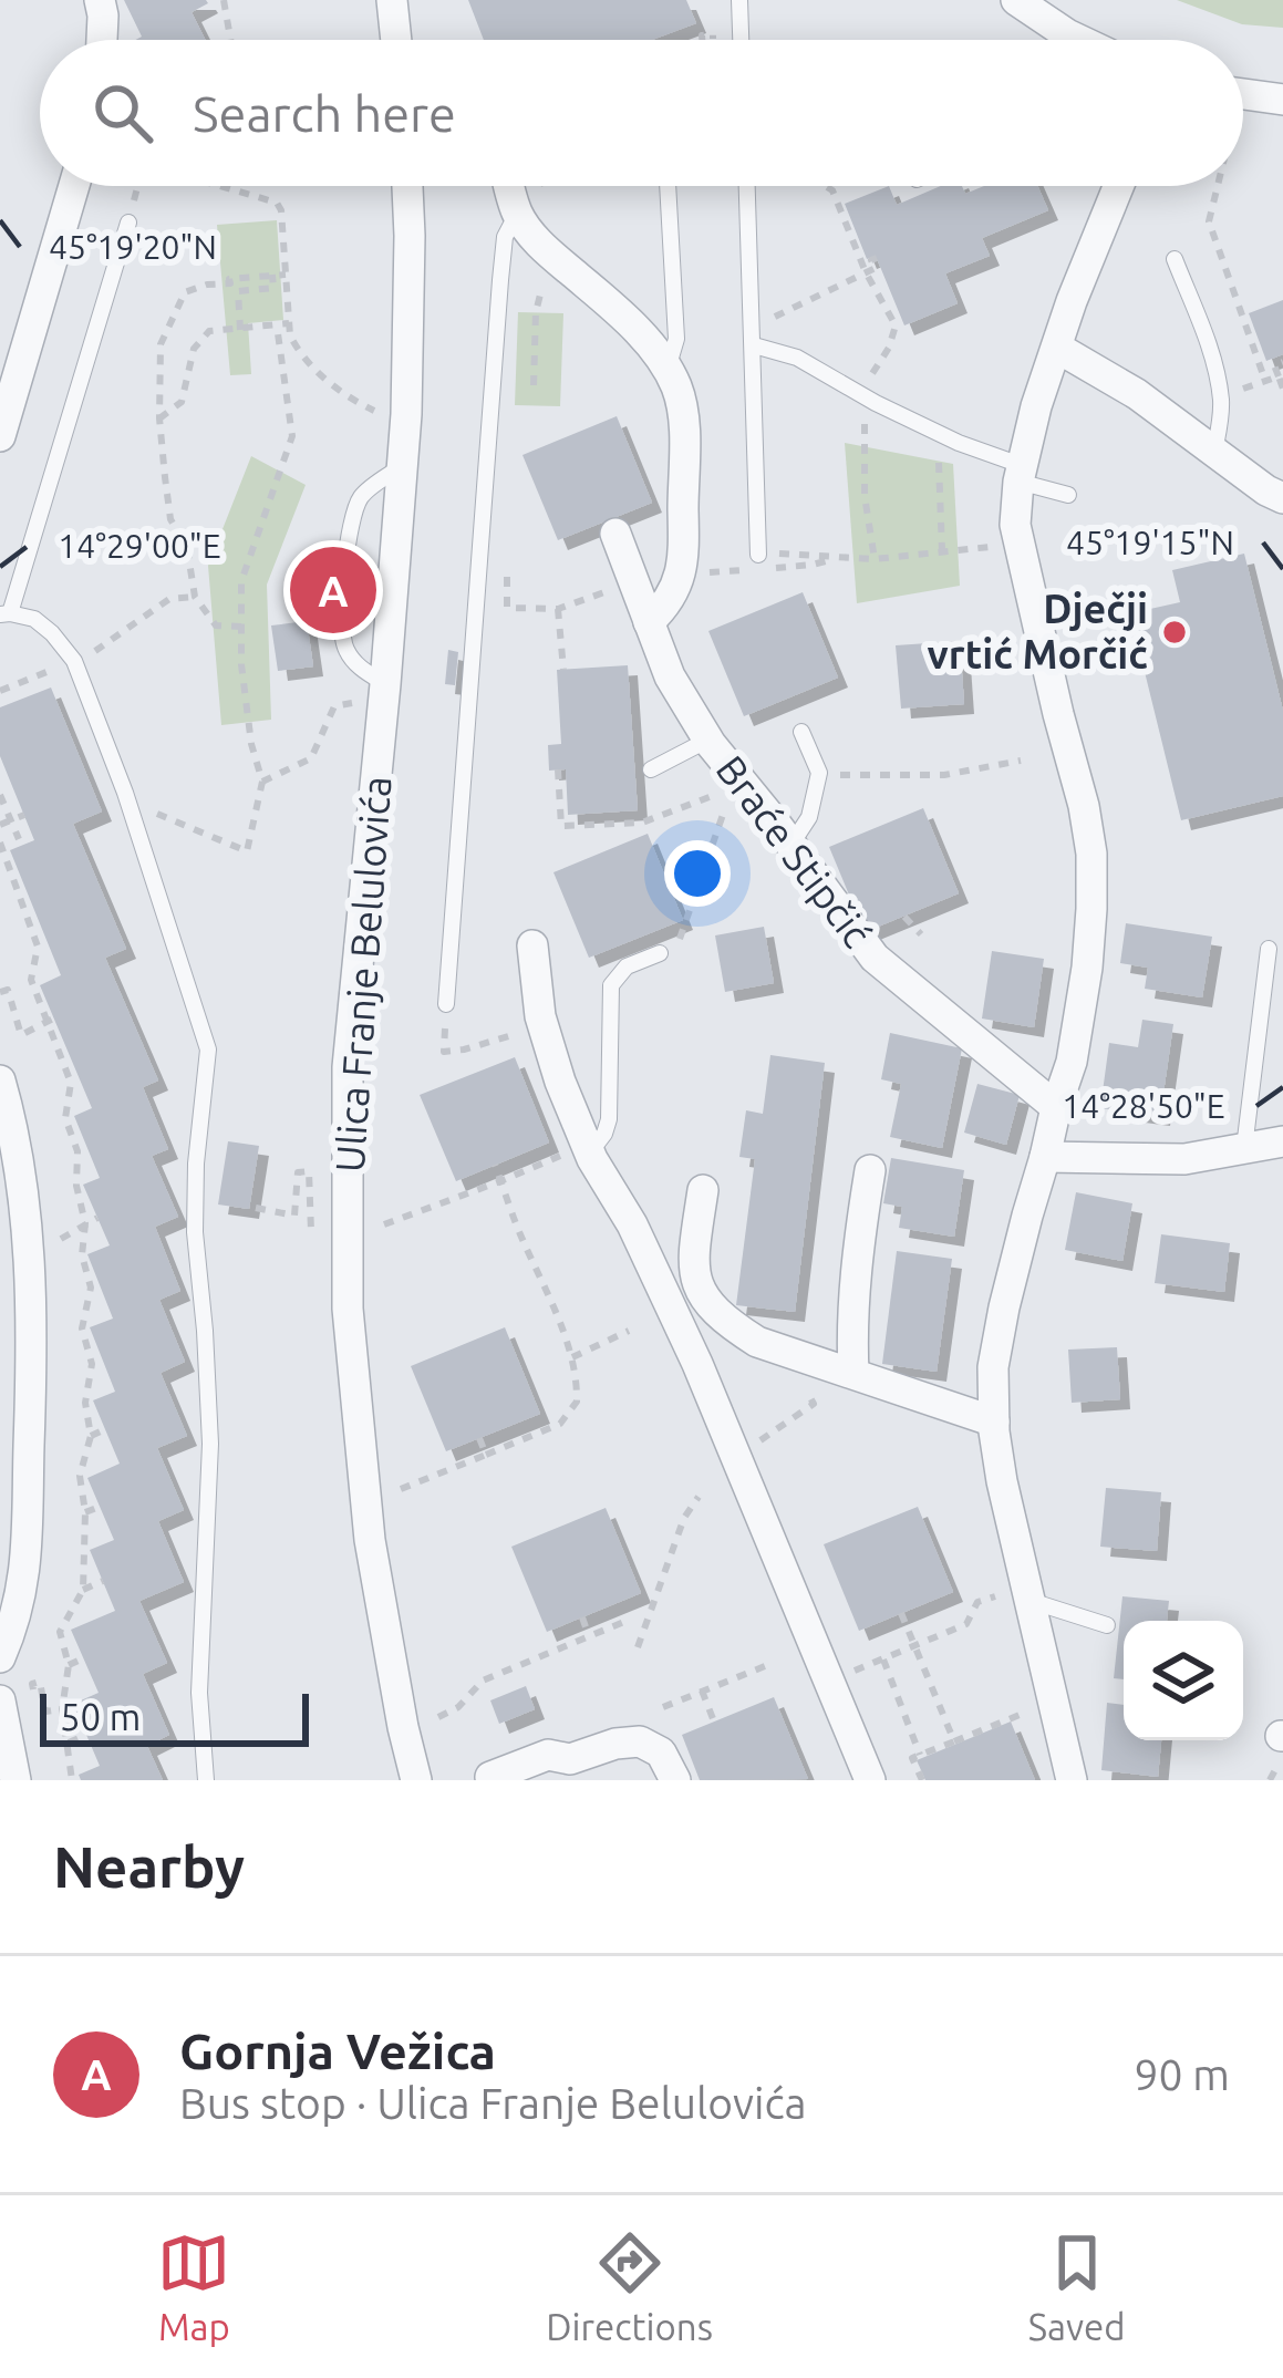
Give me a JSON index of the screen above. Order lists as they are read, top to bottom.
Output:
{
  "streets": {
    "street": ["Braće Stipčić", "Ulica Franje Belulovića"]
  },
  "places": ["Dječji vrtić Morčić"],
  "scale_bar": "50 m",
  "page": {
    "search": "Search here",
    "pins": "A",
    "scale": "50 m",
    "heading": "Nearby",
    "list": [
      {
        "mark": "A",
        "name": "Gornja Vežica",
        "note": "Bus stop · Ulica Franje Belulovića",
        "value": "90 m"
      }
    ],
    "nav": ["Map", "Directions", "Saved"]
  },
  "coordinates": [
    "45°19'20\"N",
    "45°19'15\"N",
    "14°29'00\"E",
    "14°28'50\"E"
  ]
}
